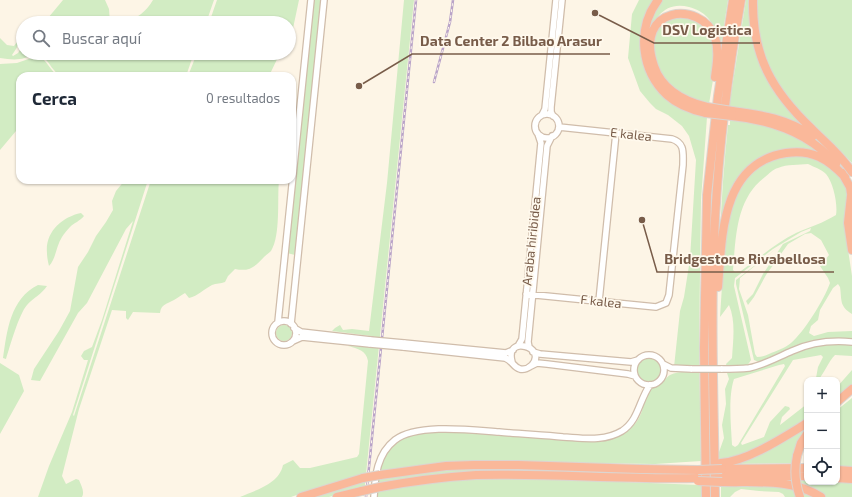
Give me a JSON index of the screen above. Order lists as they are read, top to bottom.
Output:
{
  "streets": {
    "street": ["E kalea", "Araba hiribidea", "F kalea"]
  },
  "crossings": [
    ["E kalea", "Araba hiribidea"],
    ["E kalea", "F kalea"],
    ["Araba hiribidea", "F kalea"]
  ],
  "places": ["DSV Logistica", "Data Center 2 Bilbao Arasur", "Bridgestone Rivabellosa"],
  "page": {
    "search": "Buscar aquí",
    "heading": ["Cerca", "0 resultados"],
    "map_buttons": ["+", "−"]
  }
}
